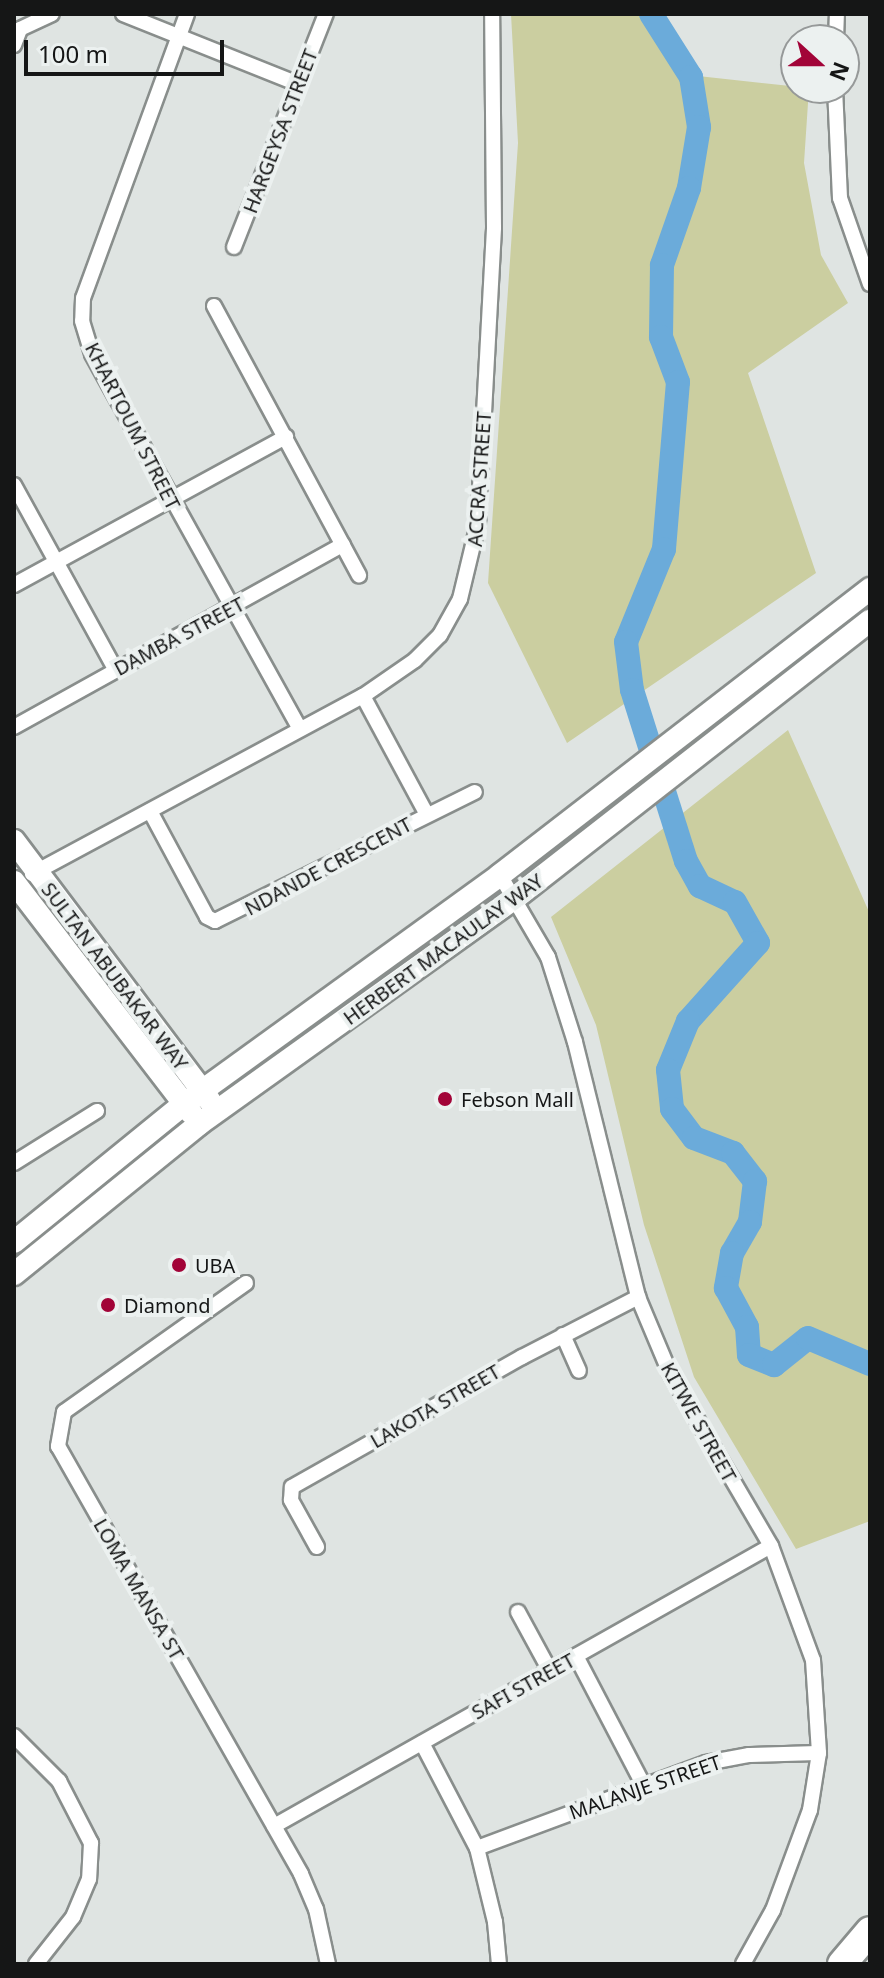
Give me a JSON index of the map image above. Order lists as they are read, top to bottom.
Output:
{
  "streets": {
    "main road": ["HERBERT MACAULAY WAY", "SULTAN ABUBAKAR WAY"],
    "street": [
      "HARGEYSA STREET",
      "KHARTOUM STREET",
      "ACCRA STREET",
      "DAMBA STREET",
      "NDANDE CRESCENT",
      "LAKOTA STREET",
      "KITWE STREET",
      "LOMA MANSA ST",
      "SAFI STREET",
      "MALANJE STREET"
    ]
  },
  "crossings": [
    ["KHARTOUM STREET", "ACCRA STREET"],
    ["KHARTOUM STREET", "DAMBA STREET"],
    ["ACCRA STREET", "NDANDE CRESCENT"],
    ["ACCRA STREET", "SULTAN ABUBAKAR WAY"],
    ["HERBERT MACAULAY WAY", "SULTAN ABUBAKAR WAY"],
    ["HERBERT MACAULAY WAY", "KITWE STREET"],
    ["LAKOTA STREET", "KITWE STREET"],
    ["KITWE STREET", "SAFI STREET"],
    ["KITWE STREET", "MALANJE STREET"],
    ["LOMA MANSA ST", "SAFI STREET"]
  ],
  "places": ["Febson Mall", "UBA", "Diamond"],
  "scale_bar": "100 m",
  "north": "right"
}
